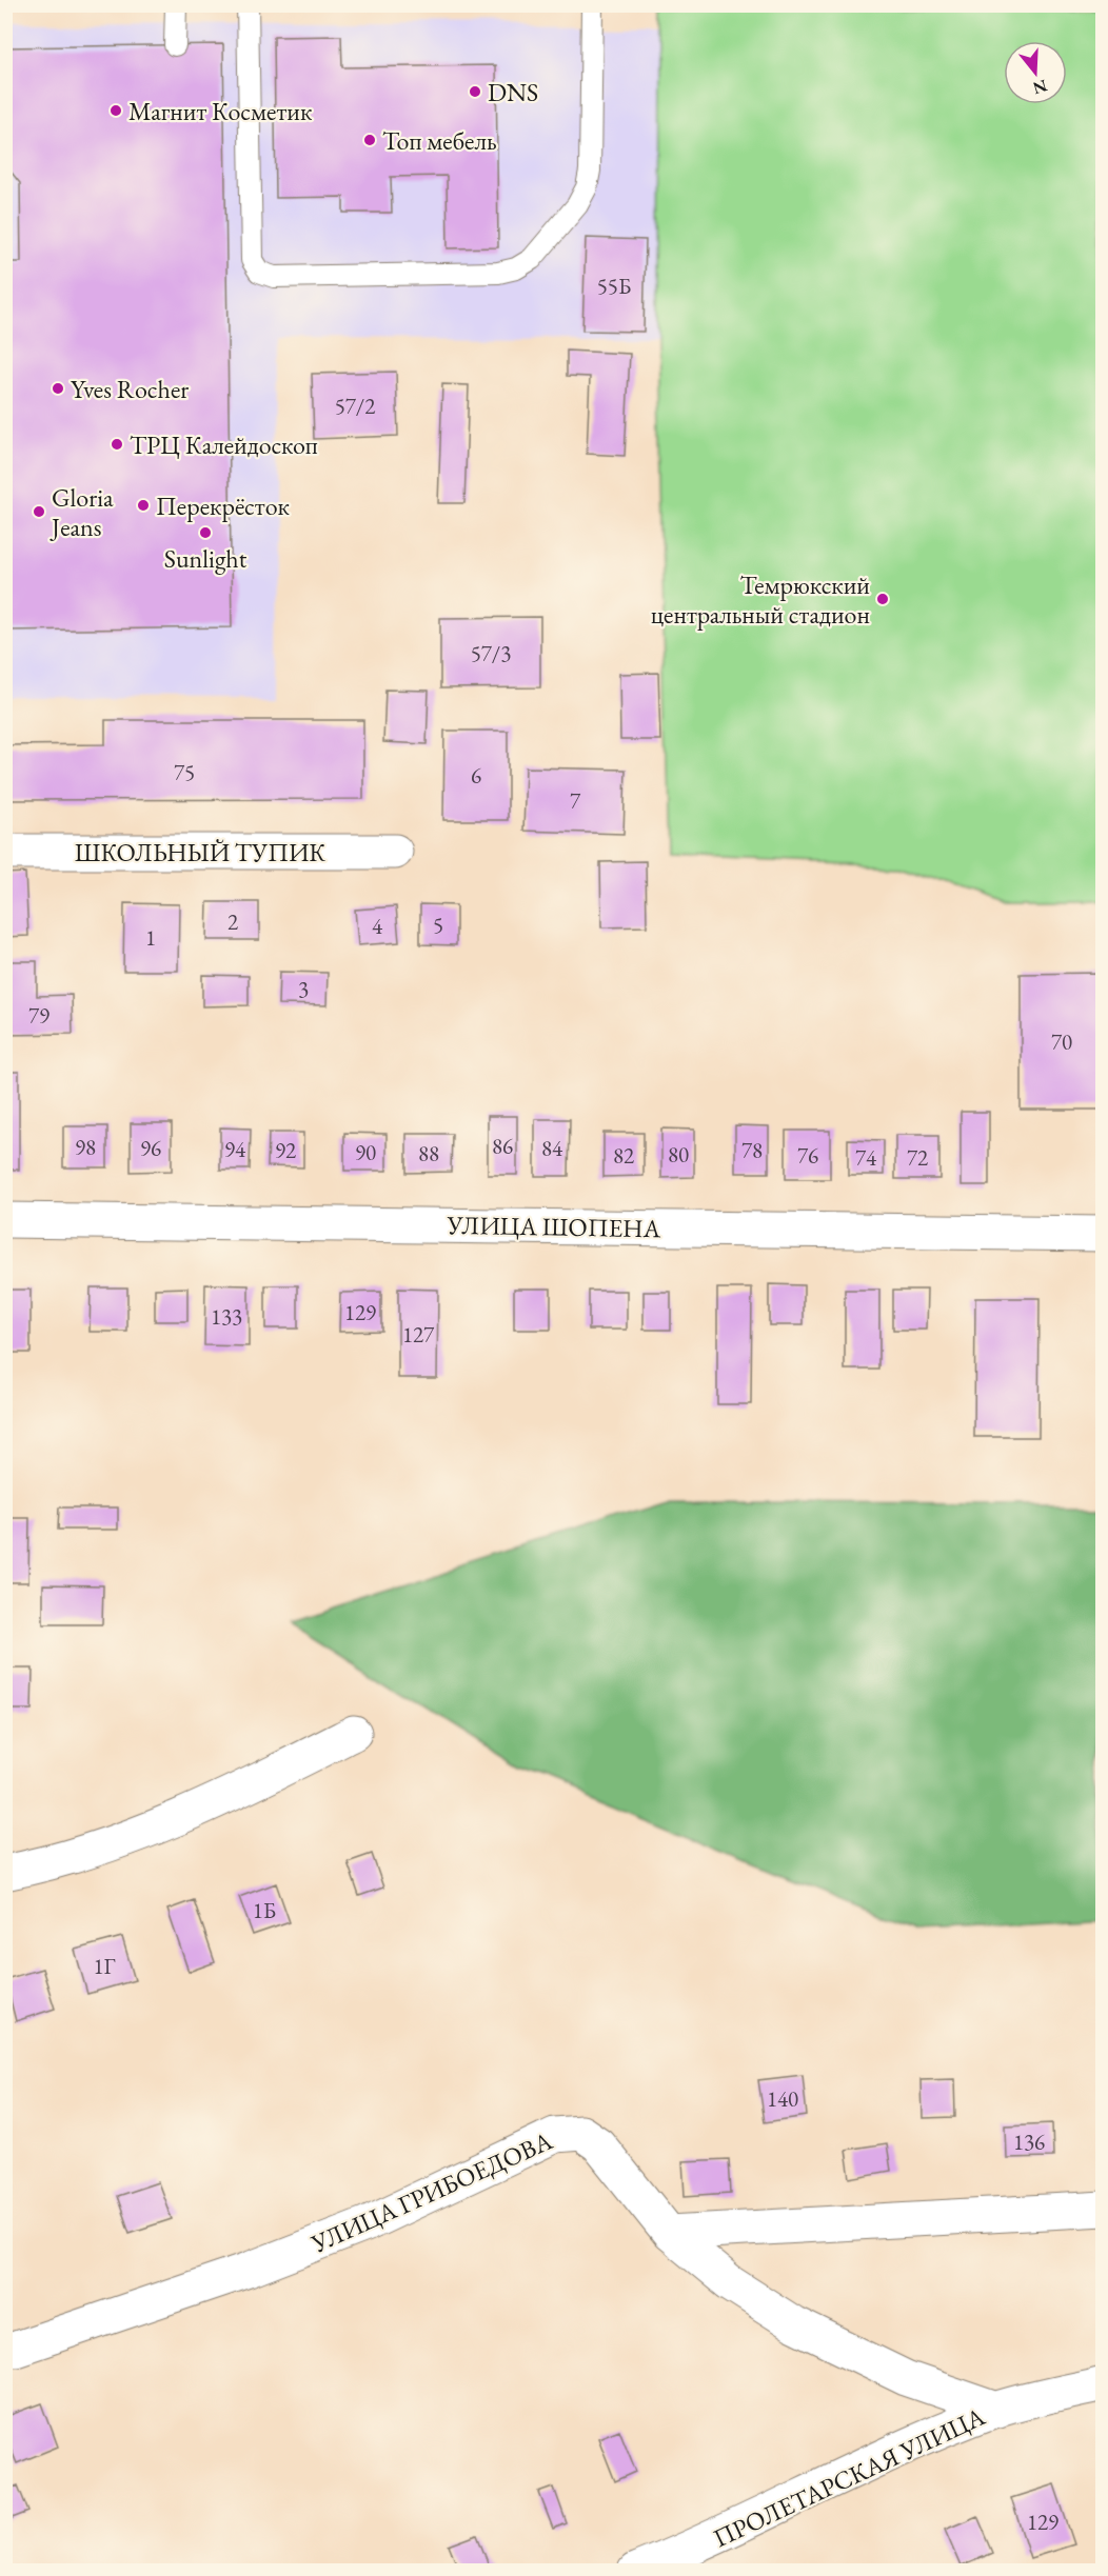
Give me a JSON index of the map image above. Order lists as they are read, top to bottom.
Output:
{
  "streets": {
    "street": [
      "ШКОЛЬНЫЙ ТУПИК",
      "УЛИЦА ШОПЕНА",
      "УЛИЦА ГРИБОЕДОВА",
      "ПРОЛЕТАРСКАЯ УЛИЦА"
    ]
  },
  "crossings": [
    ["УЛИЦА ГРИБОЕДОВА", "ПРОЛЕТАРСКАЯ УЛИЦА"]
  ],
  "places": [
    "DNS",
    "Магнит Косметик",
    "Топ мебель",
    "Yves Rocher",
    "ТРЦ Калейдоскоп",
    "Перекрёсток",
    "Gloria Jeans",
    "Sunlight",
    "Темрюкский центральный стадион"
  ],
  "house_numbers": [
    "55Б",
    "57/2",
    "57/3",
    "75",
    "6",
    "7",
    "2",
    "5",
    "4",
    "1",
    "3",
    "79",
    "70",
    "86",
    "98",
    "96",
    "84",
    "94",
    "92",
    "78",
    "90",
    "88",
    "80",
    "82",
    "76",
    "74",
    "72",
    "129",
    "133",
    "127",
    "1Б",
    "1Г",
    "140",
    "136",
    "129"
  ],
  "north": "bottom"
}
